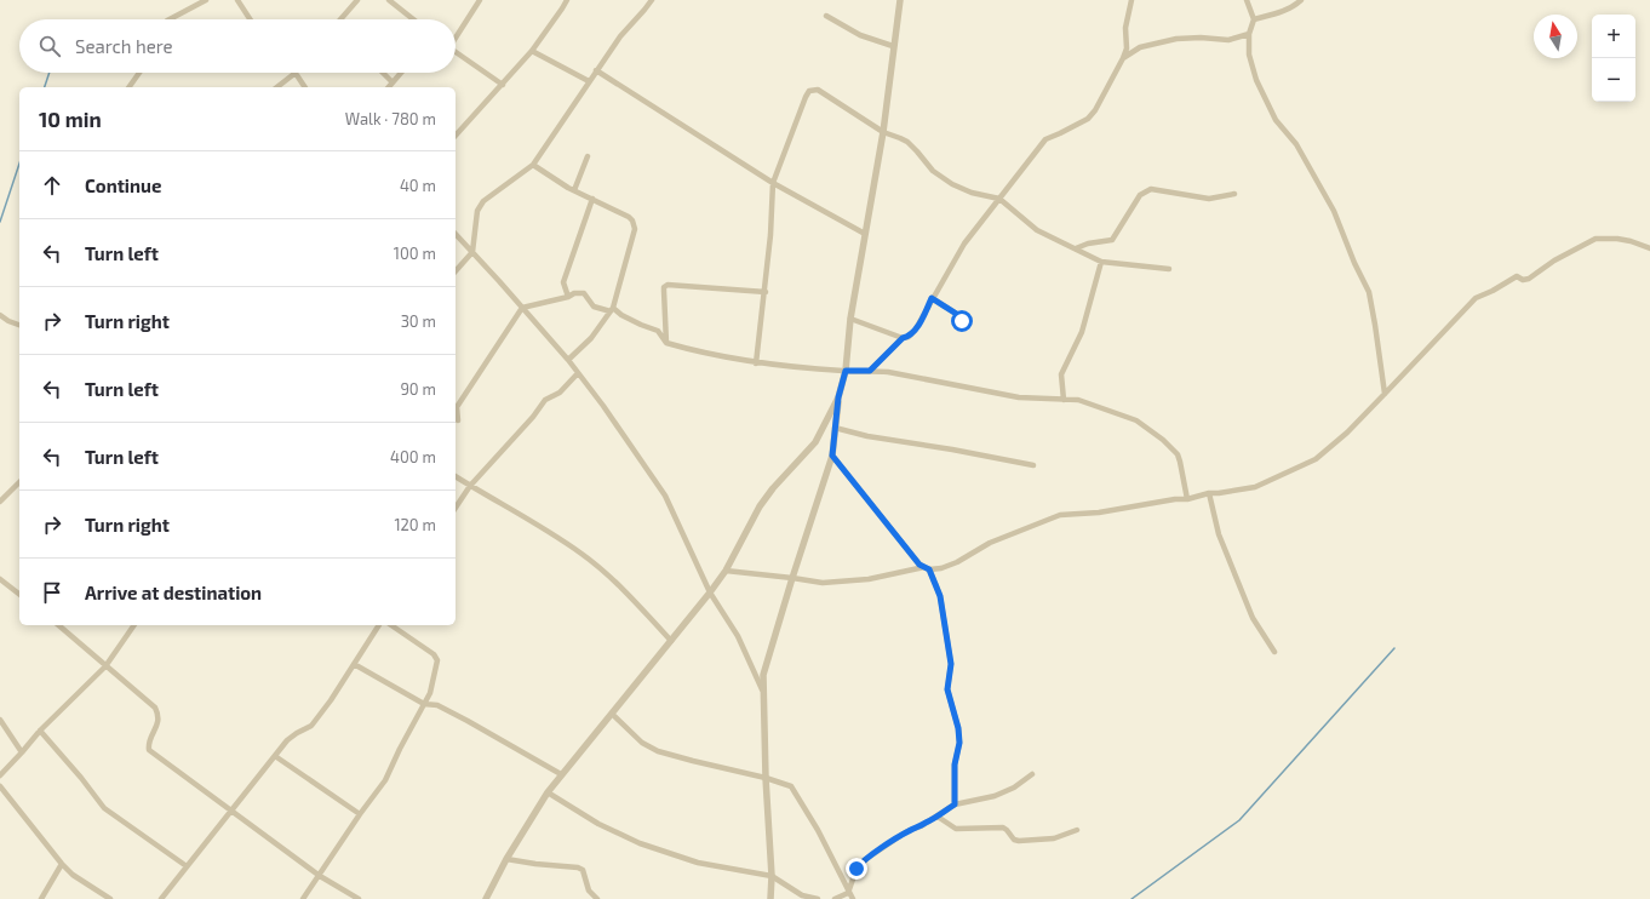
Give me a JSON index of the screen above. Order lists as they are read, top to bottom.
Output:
{
  "north": "top",
  "page": {
    "map_buttons": ["+", "−"],
    "search": "Search here",
    "heading": ["10 min", "Walk · 780 m"],
    "list": [
      ["Continue", "40 m"],
      ["Turn left", "100 m"],
      ["Turn right", "30 m"],
      ["Turn left", "90 m"],
      ["Turn left", "400 m"],
      ["Turn right", "120 m"],
      "Arrive at destination"
    ]
  }
}
